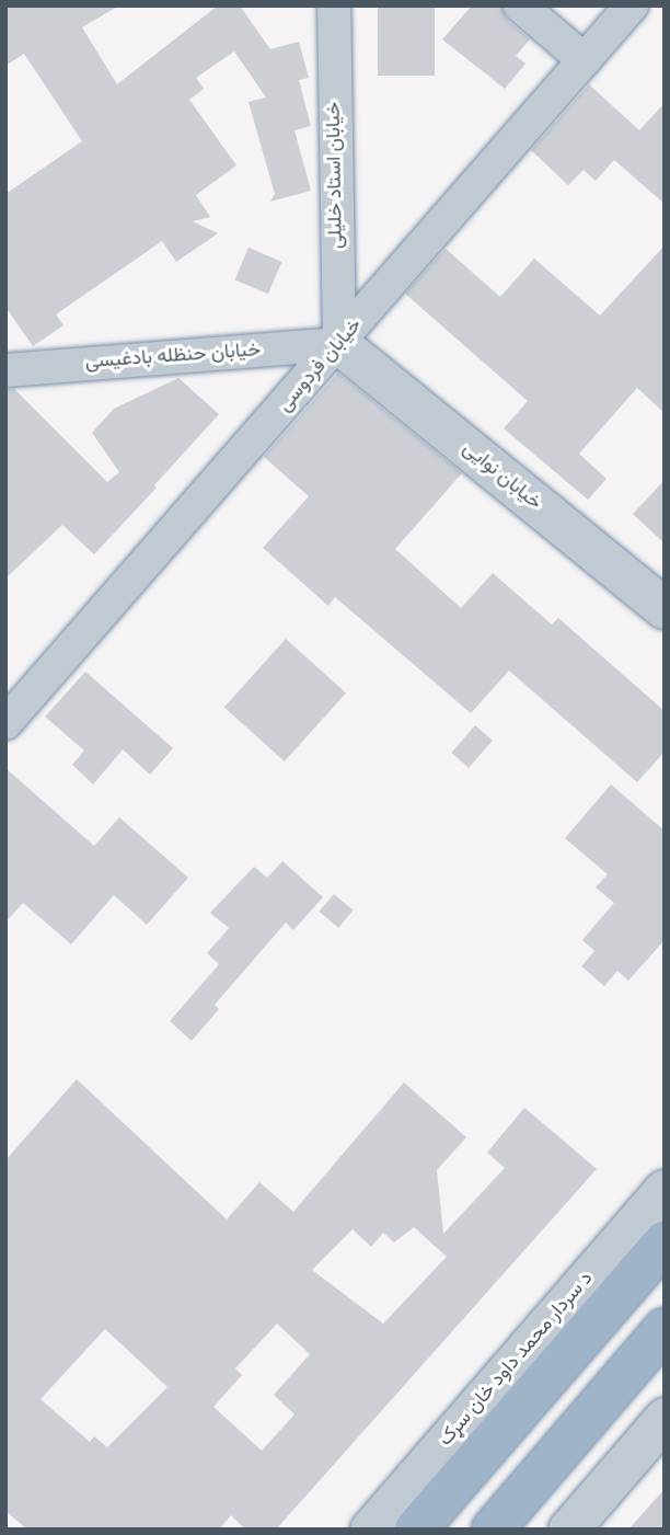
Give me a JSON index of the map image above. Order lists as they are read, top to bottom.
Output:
{
  "streets": {
    "highway": ["د سردار محمد داود خان سړک"],
    "street": [
      "خیابان استاد خلیلی",
      "خیابان حنظله بادغیسی",
      "خیابان فردوسی",
      "خیابان نوایی"
    ]
  },
  "crossings": [
    ["خیابان استاد خلیلی", "خیابان حنظله بادغیسی"],
    ["خیابان استاد خلیلی", "خیابان فردوسی"],
    ["خیابان استاد خلیلی", "خیابان نوایی"],
    ["خیابان حنظله بادغیسی", "خیابان فردوسی"],
    ["خیابان حنظله بادغیسی", "خیابان نوایی"],
    ["خیابان فردوسی", "خیابان نوایی"]
  ]
}
